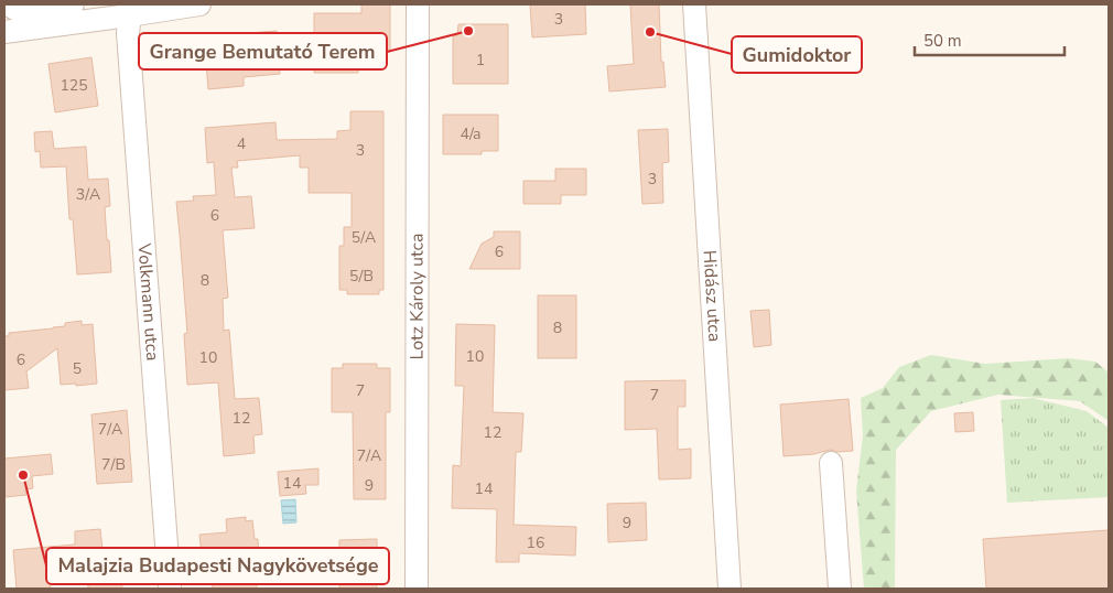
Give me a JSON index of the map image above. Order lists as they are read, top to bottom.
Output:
{
  "streets": {
    "street": ["Lotz Károly utca", "Hidász utca", "Volkmann utca"]
  },
  "places": ["Grange Bemutató Terem", "Gumidoktor", "Malajzia Budapesti Nagykövetsége"],
  "house_numbers": [
    "3",
    "1",
    "125",
    "4/a",
    "4",
    "3",
    "3",
    "3/A",
    "6",
    "5/A",
    "6",
    "5/B",
    "8",
    "8",
    "10",
    "10",
    "6",
    "5",
    "7",
    "7",
    "12",
    "7/A",
    "12",
    "7/A",
    "7/B",
    "14",
    "9",
    "14",
    "9",
    "16"
  ],
  "scale_bar": "50 m"
}
